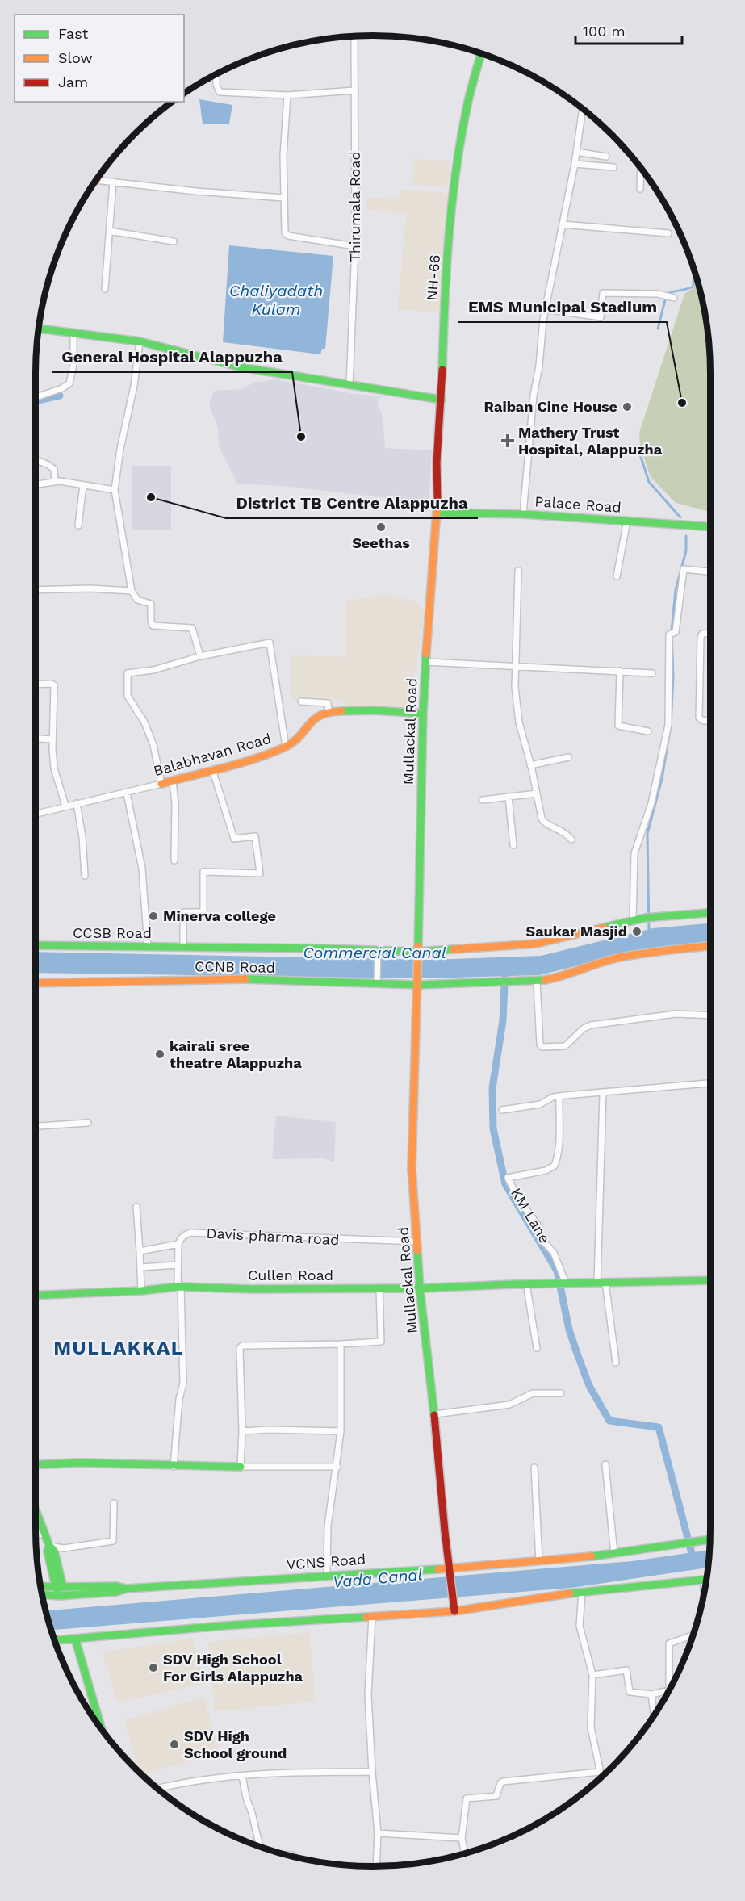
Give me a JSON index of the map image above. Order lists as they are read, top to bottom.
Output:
{
  "streets": {
    "main road": [
      "NH-66",
      "Palace Road",
      "Mullackal Road",
      "Balabhavan Road",
      "CCSB Road",
      "CCNB Road",
      "Cullen Road",
      "VCNS Road"
    ],
    "street": ["Thirumala Road", "KM Lane", "Davis pharma road"]
  },
  "crossings": [
    ["NH-66", "Palace Road"],
    ["NH-66", "Mullackal Road"],
    ["Palace Road", "Mullackal Road"],
    ["Mullackal Road", "CCSB Road"],
    ["Mullackal Road", "CCNB Road"],
    ["Mullackal Road", "Davis pharma road"],
    ["Mullackal Road", "Cullen Road"],
    ["Mullackal Road", "VCNS Road"],
    ["KM Lane", "Cullen Road"]
  ],
  "districts": ["MULLAKKAL"],
  "water": ["Chaliyadath Kulam", "Commercial Canal", "Vada Canal"],
  "places": {
    "other": [
      "EMS Municipal Stadium",
      "Raiban Cine House",
      "General Hospital Alappuzha",
      "District TB Centre Alappuzha",
      "Seethas",
      "Minerva college",
      "Saukar Masjid",
      "kairali sree theatre Alappuzha",
      "SDV High School For Girls Alappuzha",
      "SDV High School ground"
    ],
    "health": ["Mathery Trust Hospital, Alappuzha"]
  },
  "legend": ["Fast", "Slow", "Jam"],
  "scale_bar": "100 m"
}
